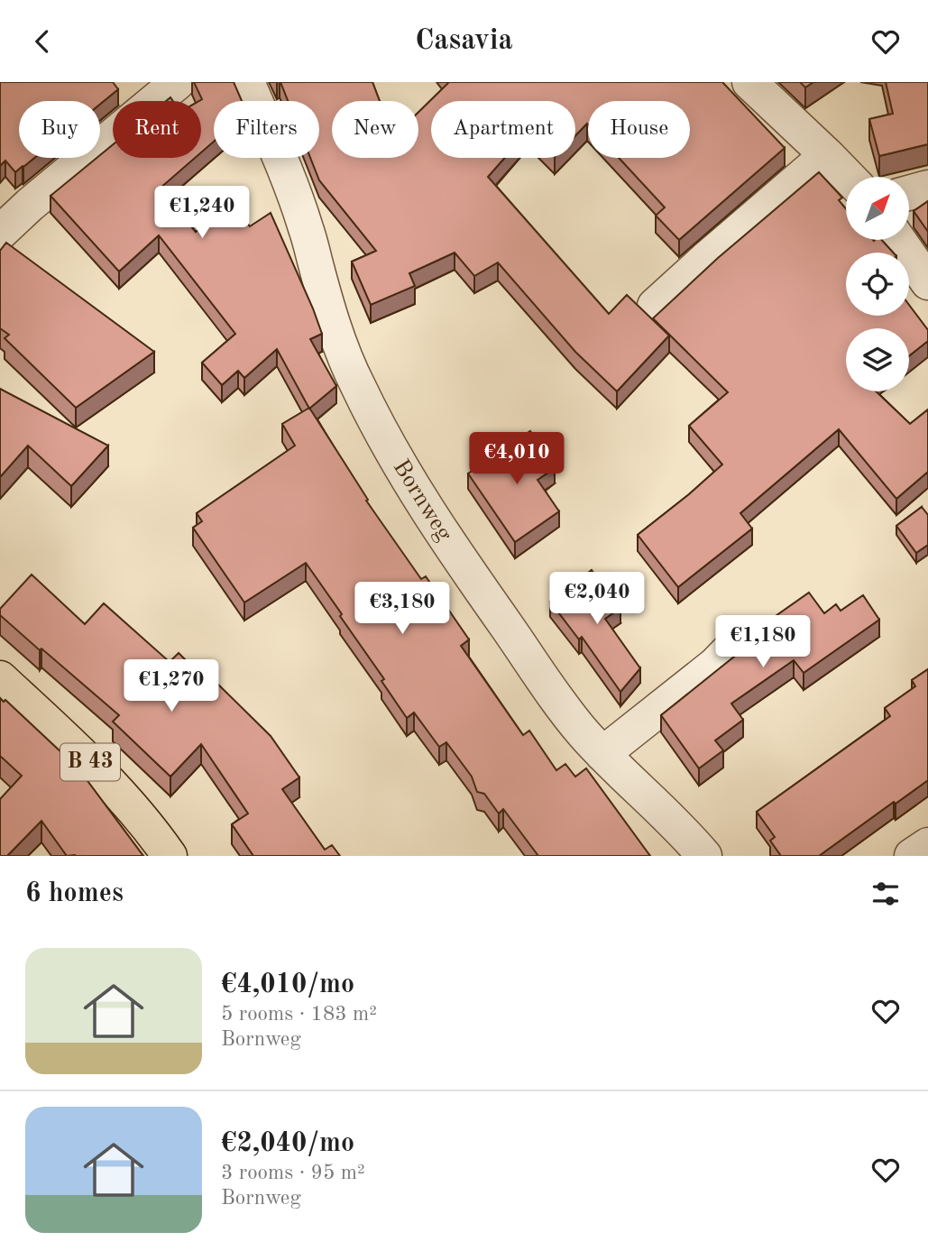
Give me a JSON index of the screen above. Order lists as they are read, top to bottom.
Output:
{
  "streets": {
    "main road": ["B 43"],
    "street": ["Bornweg"]
  },
  "north": "top right",
  "page": {
    "header": "Casavia",
    "chip": [
      "Buy",
      "Rent",
      "Filters",
      "New",
      "Apartment",
      "House"
    ],
    "price": [
      "€1,240",
      "€4,010",
      "€2,040",
      "€3,180",
      "€1,180",
      "€1,270"
    ],
    "heading": "6 homes",
    "list": [
      {
        "name": "€4,010/mo",
        "note": "5 rooms · 183 m² · Bornweg"
      },
      {
        "name": "€2,040/mo",
        "note": "3 rooms · 95 m² · Bornweg"
      }
    ]
  }
}
